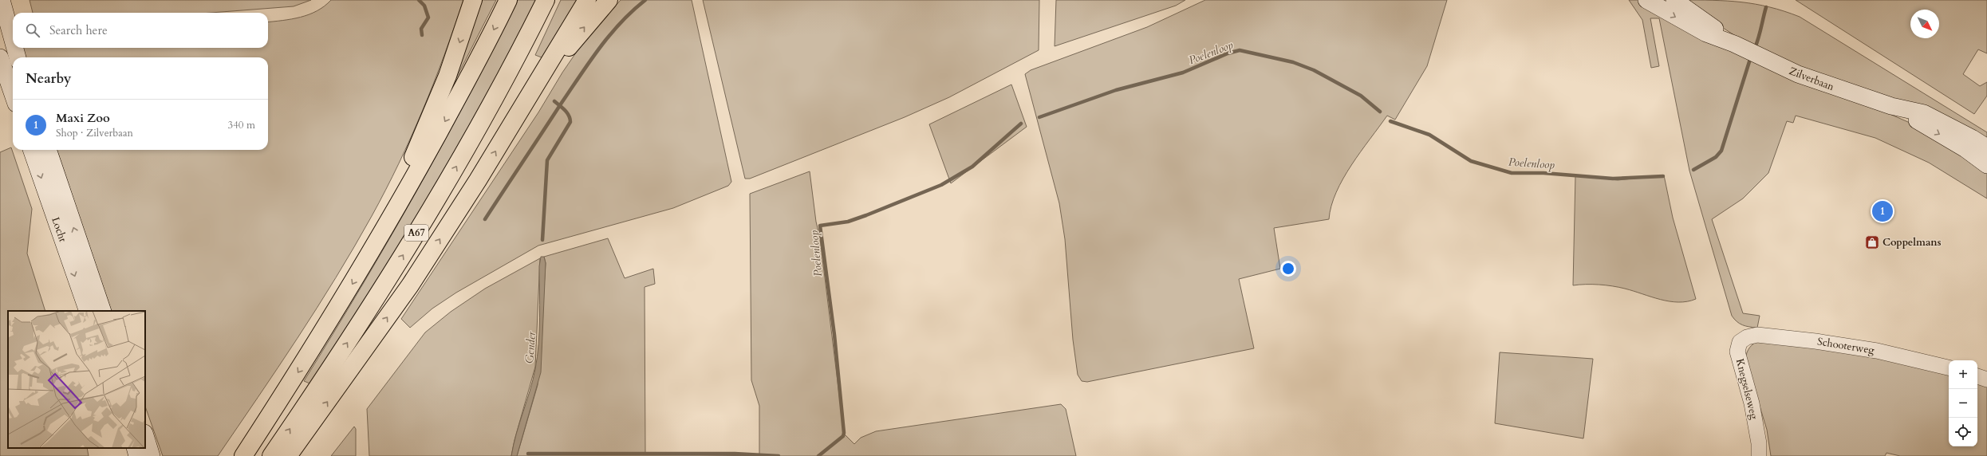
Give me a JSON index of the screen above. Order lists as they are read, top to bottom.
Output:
{
  "streets": {
    "highway": ["A67"],
    "main road": ["Zilverbaan", "Locht"],
    "street": ["Schooterweg", "Knegselseweg"]
  },
  "crossings": [
    ["Schooterweg", "Knegselseweg"]
  ],
  "water": ["Poelenloop", "Gender"],
  "places": {
    "shop": ["Coppelmans"]
  },
  "north": "bottom right",
  "page": {
    "search": "Search here",
    "heading": "Nearby",
    "list": [
      {
        "mark": "1",
        "name": "Maxi Zoo",
        "note": "Shop · Zilverbaan",
        "value": "340 m"
      }
    ],
    "pins": "1",
    "map_buttons": ["+", "−"]
  }
}
